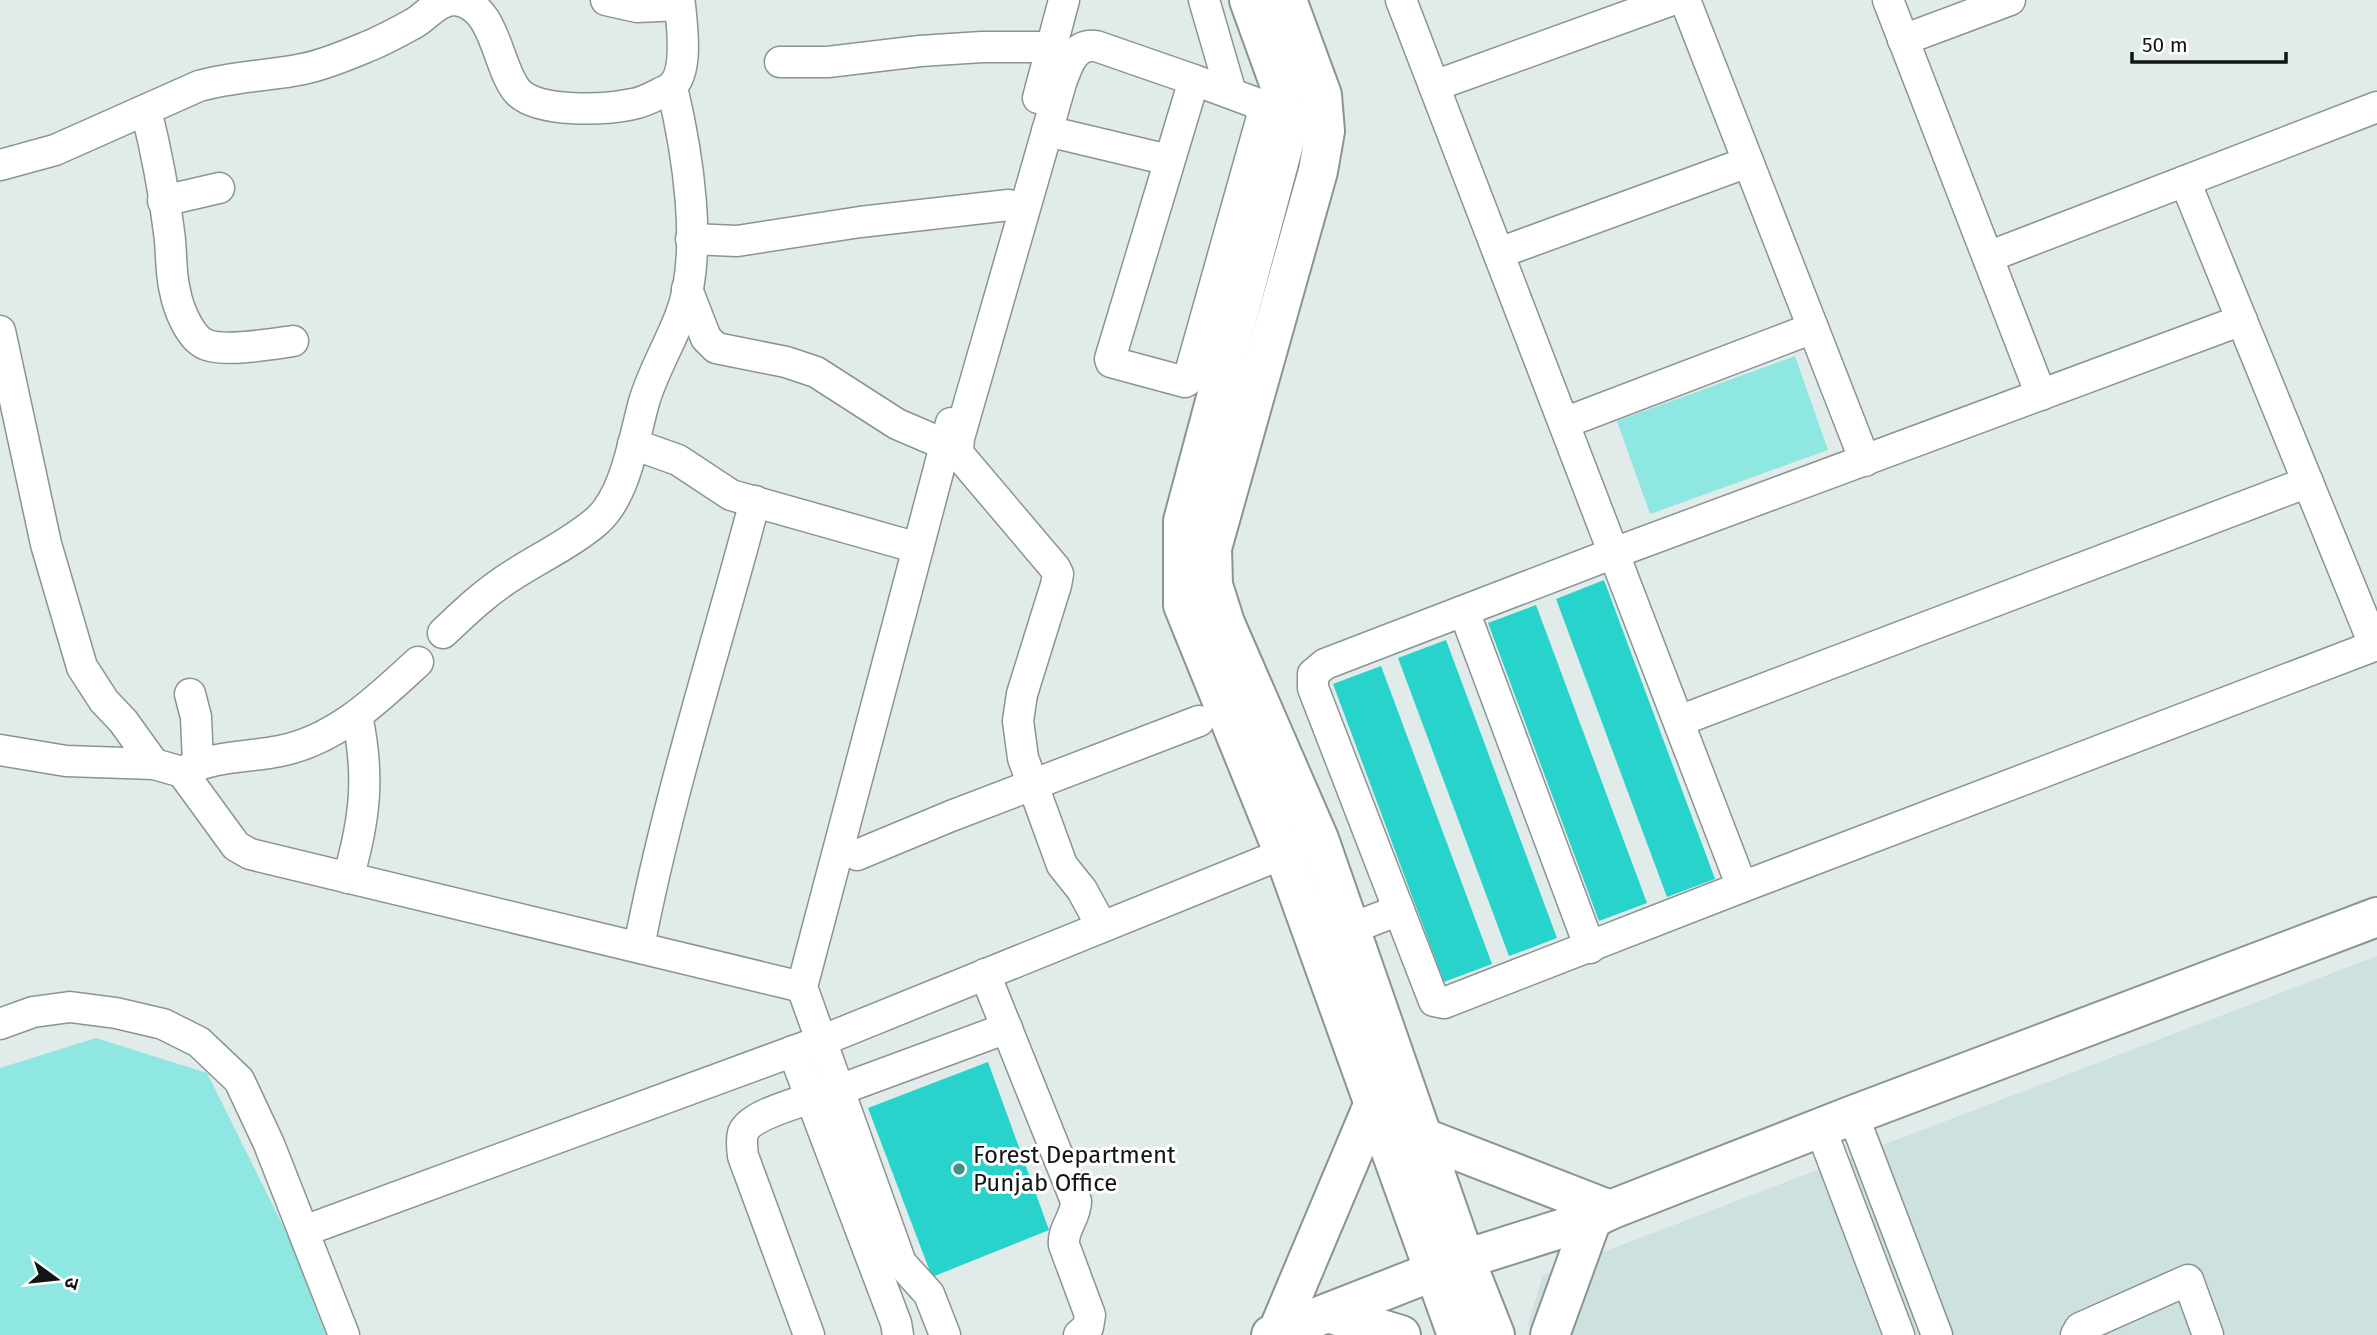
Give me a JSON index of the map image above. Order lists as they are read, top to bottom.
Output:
{
  "places": ["Forest Department Punjab Office"],
  "scale_bar": "50 m",
  "north": "right"
}
